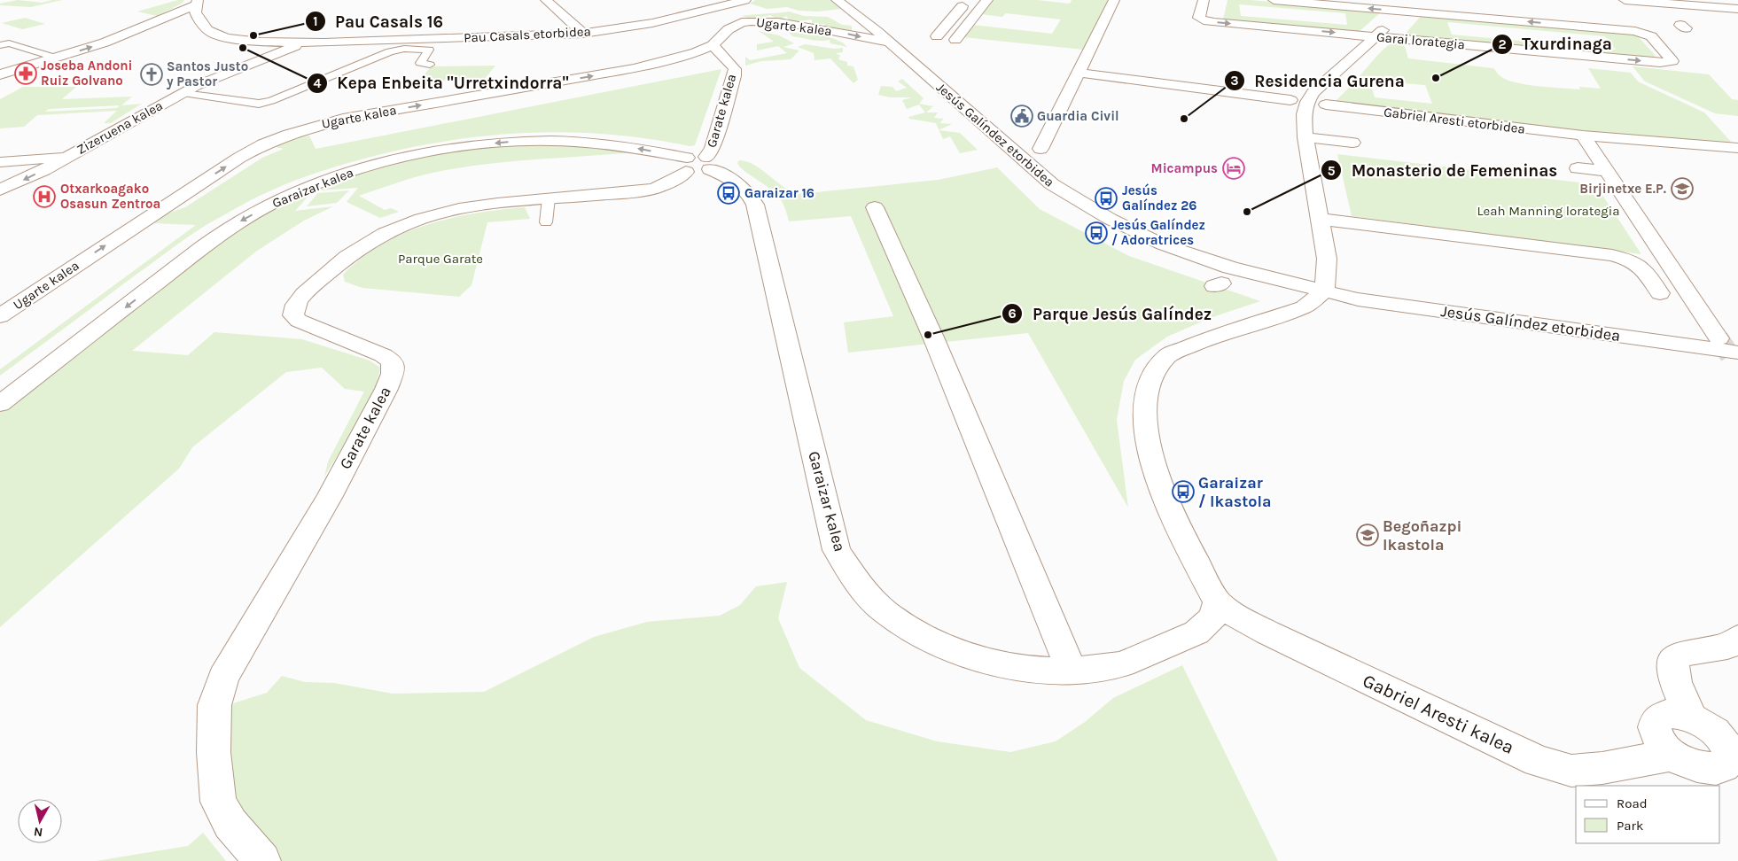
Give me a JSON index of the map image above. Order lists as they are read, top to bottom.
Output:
{
  "streets": {
    "street": [
      "Ugarte kalea",
      "Pau Casals etorbidea",
      "Garai lorategia",
      "Garate kalea",
      "Gabriel Aresti etorbidea",
      "Zizeruena kalea",
      "Jesús Galíndez etorbidea",
      "Garaizar kalea",
      "Gabriel Aresti kalea"
    ]
  },
  "crossings": [
    ["Ugarte kalea", "Garate kalea"],
    ["Ugarte kalea", "Jesús Galíndez etorbidea"],
    ["Pau Casals etorbidea", "Zizeruena kalea"],
    ["Garate kalea", "Garaizar kalea"],
    ["Garaizar kalea", "Gabriel Aresti kalea"]
  ],
  "one_way": ["Ugarte kalea", "Garaizar kalea"],
  "parks": ["Leah Manning lorategia", "Parque Garate"],
  "places": {
    "other": [
      "Pau Casals 16",
      "Kepa Enbeita \"Urretxindorra\"",
      "Txurdinaga",
      "Residencia Gurena",
      "Monasterio de Femeninas",
      "Parque Jesús Galíndez"
    ],
    "pharmacy": ["Joseba Andoni Ruiz Golvano"],
    "church": ["Santos Justo y Pastor"],
    "public building": ["Guardia Civil"],
    "hotel": ["Micampus"],
    "school or university": ["Birjinetxe E.P.", "Begoñazpi Ikastola"],
    "bus stop": [
      "Garaizar 16",
      "Jesús Galíndez 26",
      "Jesús Galíndez / Adoratrices",
      "Garaizar / Ikastola"
    ],
    "hospital": ["Otxarkoagako Osasun Zentroa"]
  },
  "legend": ["Road", "Park"],
  "north": "bottom"
}
